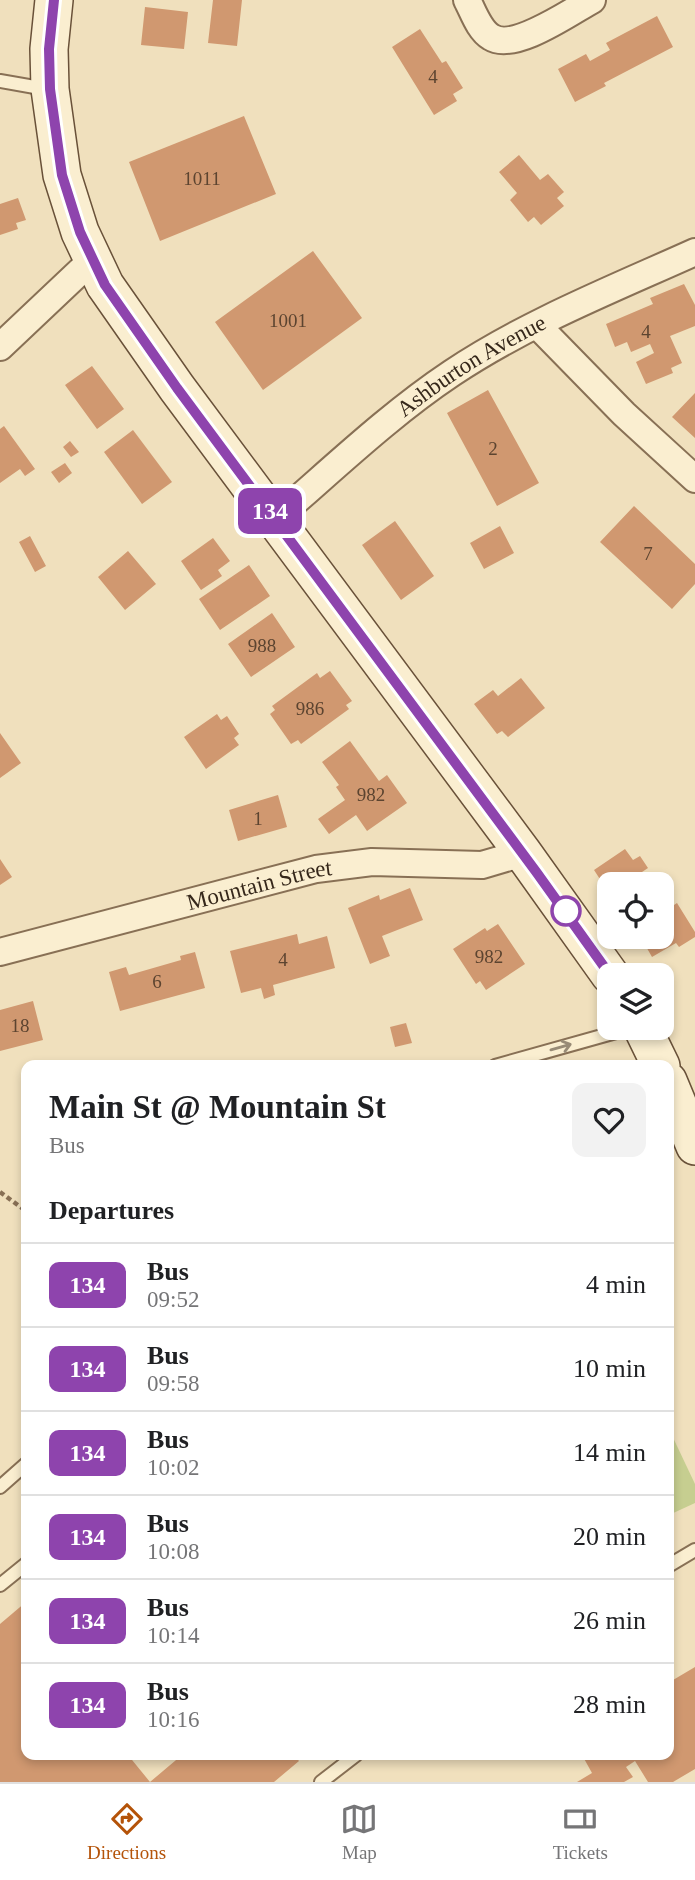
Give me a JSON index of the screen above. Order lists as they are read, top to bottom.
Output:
{
  "streets": {
    "street": ["Ashburton Avenue", "Mountain Street"]
  },
  "lines": ["bus line 134"],
  "house_numbers": [
    "4",
    "1011",
    "1001",
    "4",
    "2",
    "7",
    "988",
    "986",
    "982",
    "1",
    "982",
    "4",
    "6",
    "18"
  ],
  "page": {
    "on_map": "134",
    "heading": [
      ["Main St @ Mountain St", "Bus"],
      "Departures"
    ],
    "list": [
      {
        "mark": "134",
        "name": "Bus",
        "note": "09:52",
        "value": "4 min"
      },
      {
        "mark": "134",
        "name": "Bus",
        "note": "09:58",
        "value": "10 min"
      },
      {
        "mark": "134",
        "name": "Bus",
        "note": "10:02",
        "value": "14 min"
      },
      {
        "mark": "134",
        "name": "Bus",
        "note": "10:08",
        "value": "20 min"
      },
      {
        "mark": "134",
        "name": "Bus",
        "note": "10:14",
        "value": "26 min"
      },
      {
        "mark": "134",
        "name": "Bus",
        "note": "10:16",
        "value": "28 min"
      }
    ],
    "tabs": ["Directions", "Map", "Tickets"]
  }
}
